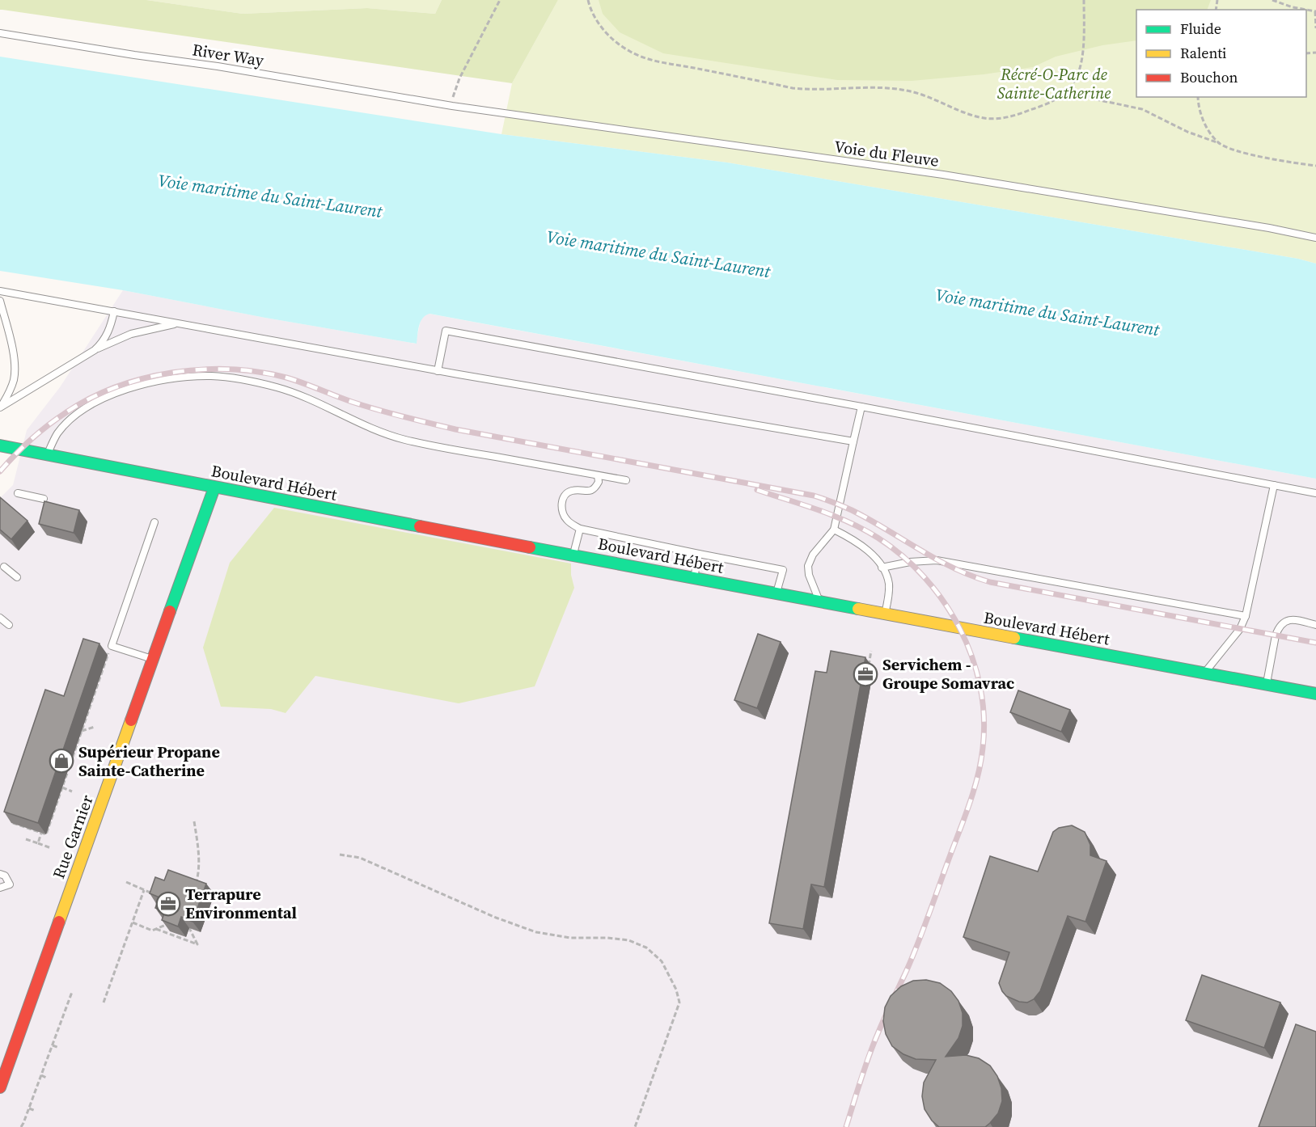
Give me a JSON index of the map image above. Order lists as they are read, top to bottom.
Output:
{
  "streets": {
    "street": ["Boulevard Hébert", "Rue Garnier"],
    "lane": ["River Way", "Voie du Fleuve"]
  },
  "crossings": [
    ["River Way", "Voie du Fleuve"],
    ["Boulevard Hébert", "Rue Garnier"]
  ],
  "water": ["Voie maritime du Saint-Laurent"],
  "parks": ["Récré-O-Parc de Sainte-Catherine"],
  "places": {
    "office": ["Servichem - Groupe Somavrac", "Terrapure Environmental"],
    "shop": ["Supérieur Propane Sainte-Catherine"]
  },
  "legend": ["Fluide", "Ralenti", "Bouchon"]
}
